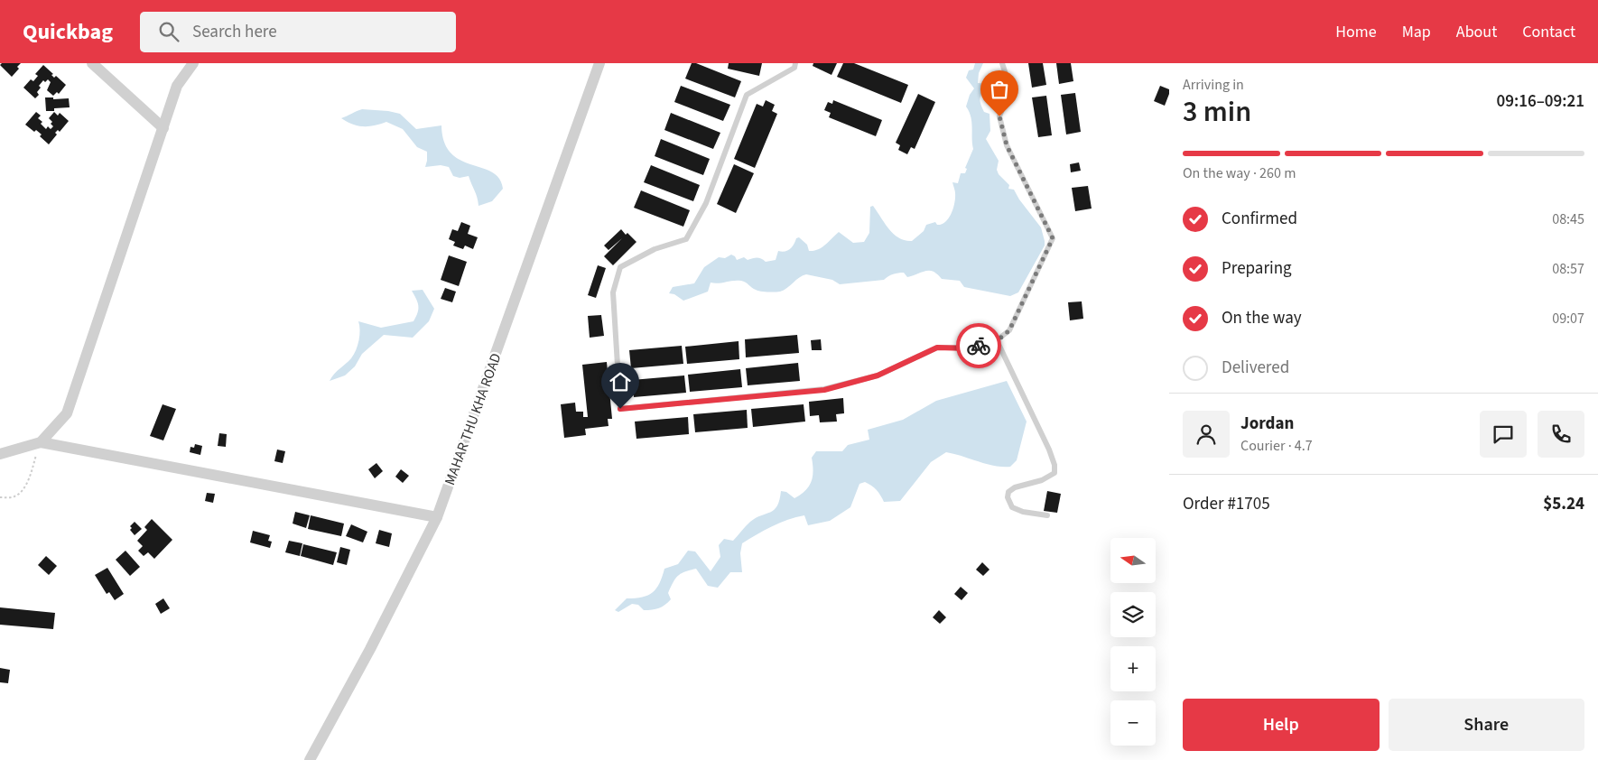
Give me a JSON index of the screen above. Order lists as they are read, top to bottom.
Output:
{
  "streets": {
    "street": ["MAHAR THU KHA ROAD"]
  },
  "north": "left",
  "page": {
    "header": "Quickbag",
    "search": "Search here",
    "nav": [
      "Home",
      "Map",
      "About",
      "Contact"
    ],
    "heading": ["3 min", "Arriving in", "09:16–09:21"],
    "panel": [
      "Jordan",
      "Courier · 4.7",
      "Order #1705",
      "$5.24"
    ],
    "bar": "On the way · 260 m",
    "list": [
      ["Confirmed", "08:45"],
      ["Preparing", "08:57"],
      ["On the way", "09:07"],
      "Delivered"
    ],
    "map_buttons": ["+", "−"],
    "buttons": ["Help", "Share"]
  }
}
